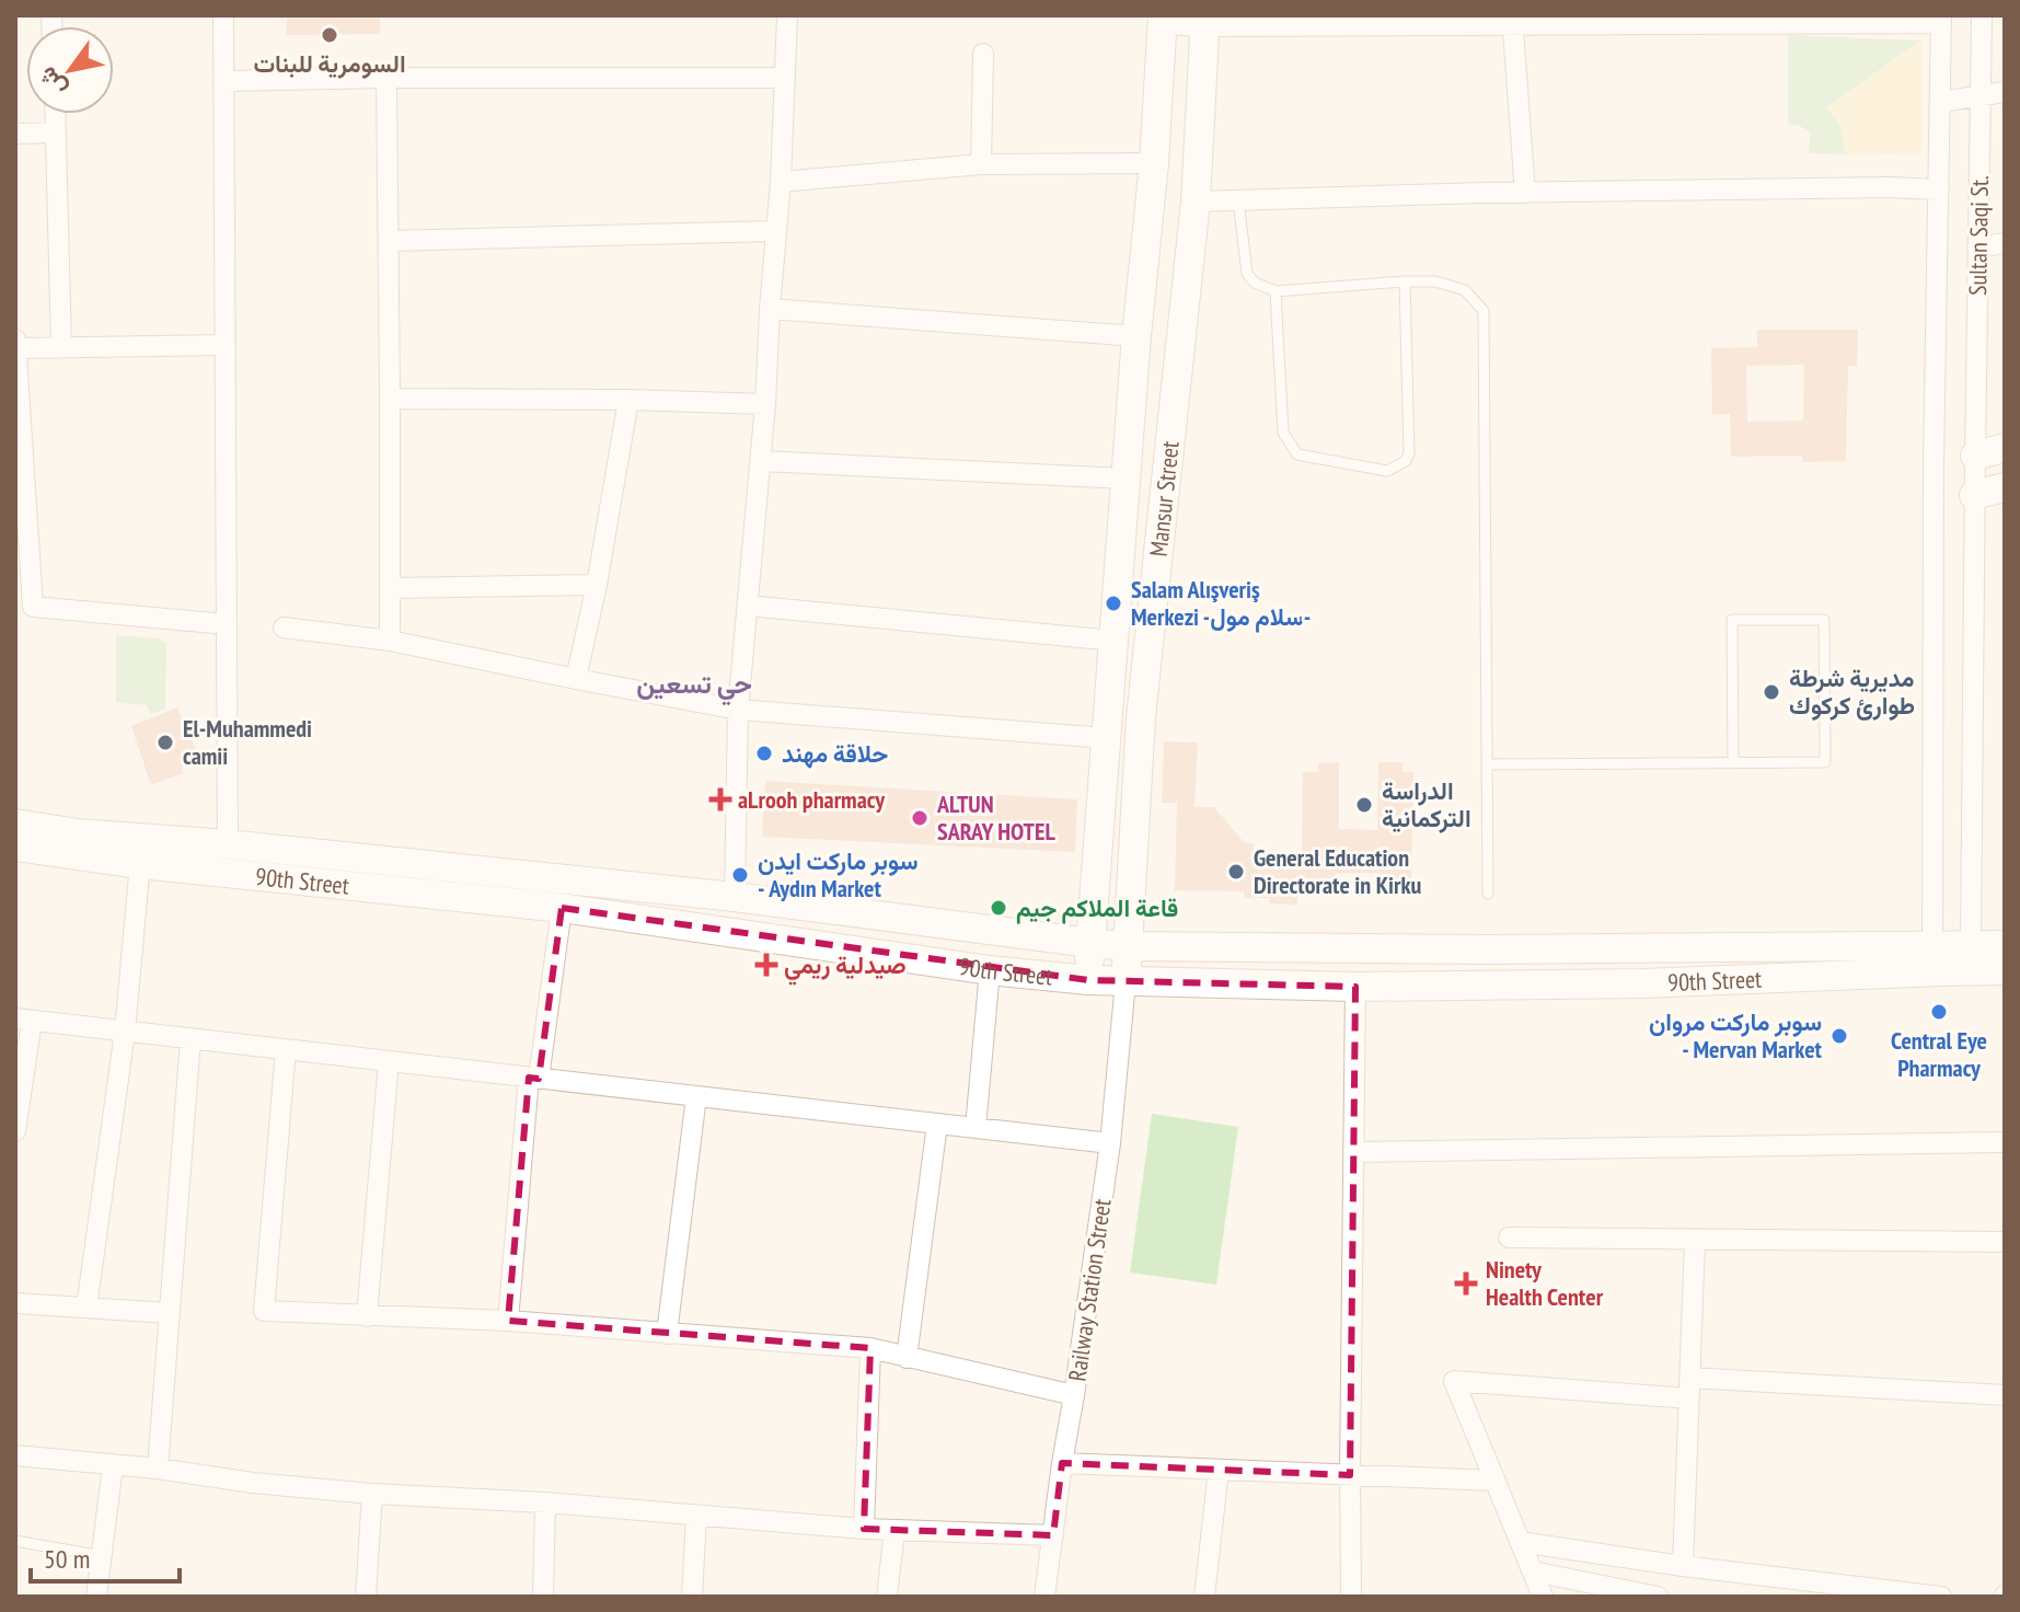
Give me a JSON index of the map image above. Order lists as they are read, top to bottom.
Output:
{
  "streets": {
    "main road": ["Mansur Street", "90th Street"],
    "street": ["Sultan Saqi St.", "Railway Station Street"]
  },
  "crossings": [
    ["Sultan Saqi St.", "90th Street"],
    ["Mansur Street", "90th Street"],
    ["Mansur Street", "Railway Station Street"],
    ["90th Street", "Railway Station Street"]
  ],
  "districts": ["حي تسعين"],
  "places": {
    "other": [
      "السومرية للبنات",
      "Salam Alışveriş Merkezi -سلام مول-",
      "مديرية شرطة طوارئ كركوك",
      "El-Muhammedi camii",
      "حلاقة مهند",
      "الدراسة التركمانية",
      "ALTUN SARAY HOTEL",
      "General Education Directorate in Kirku",
      "سوبر ماركت ايدن - Aydın Market",
      "قاعة الملاكم جيم",
      "Central Eye Pharmacy",
      "سوبر ماركت مروان - Mervan Market"
    ],
    "health": ["aLrooh pharmacy", "صيدلية ريمي", "Ninety Health Center"]
  },
  "scale_bar": "50 m",
  "north": "bottom left"
}
